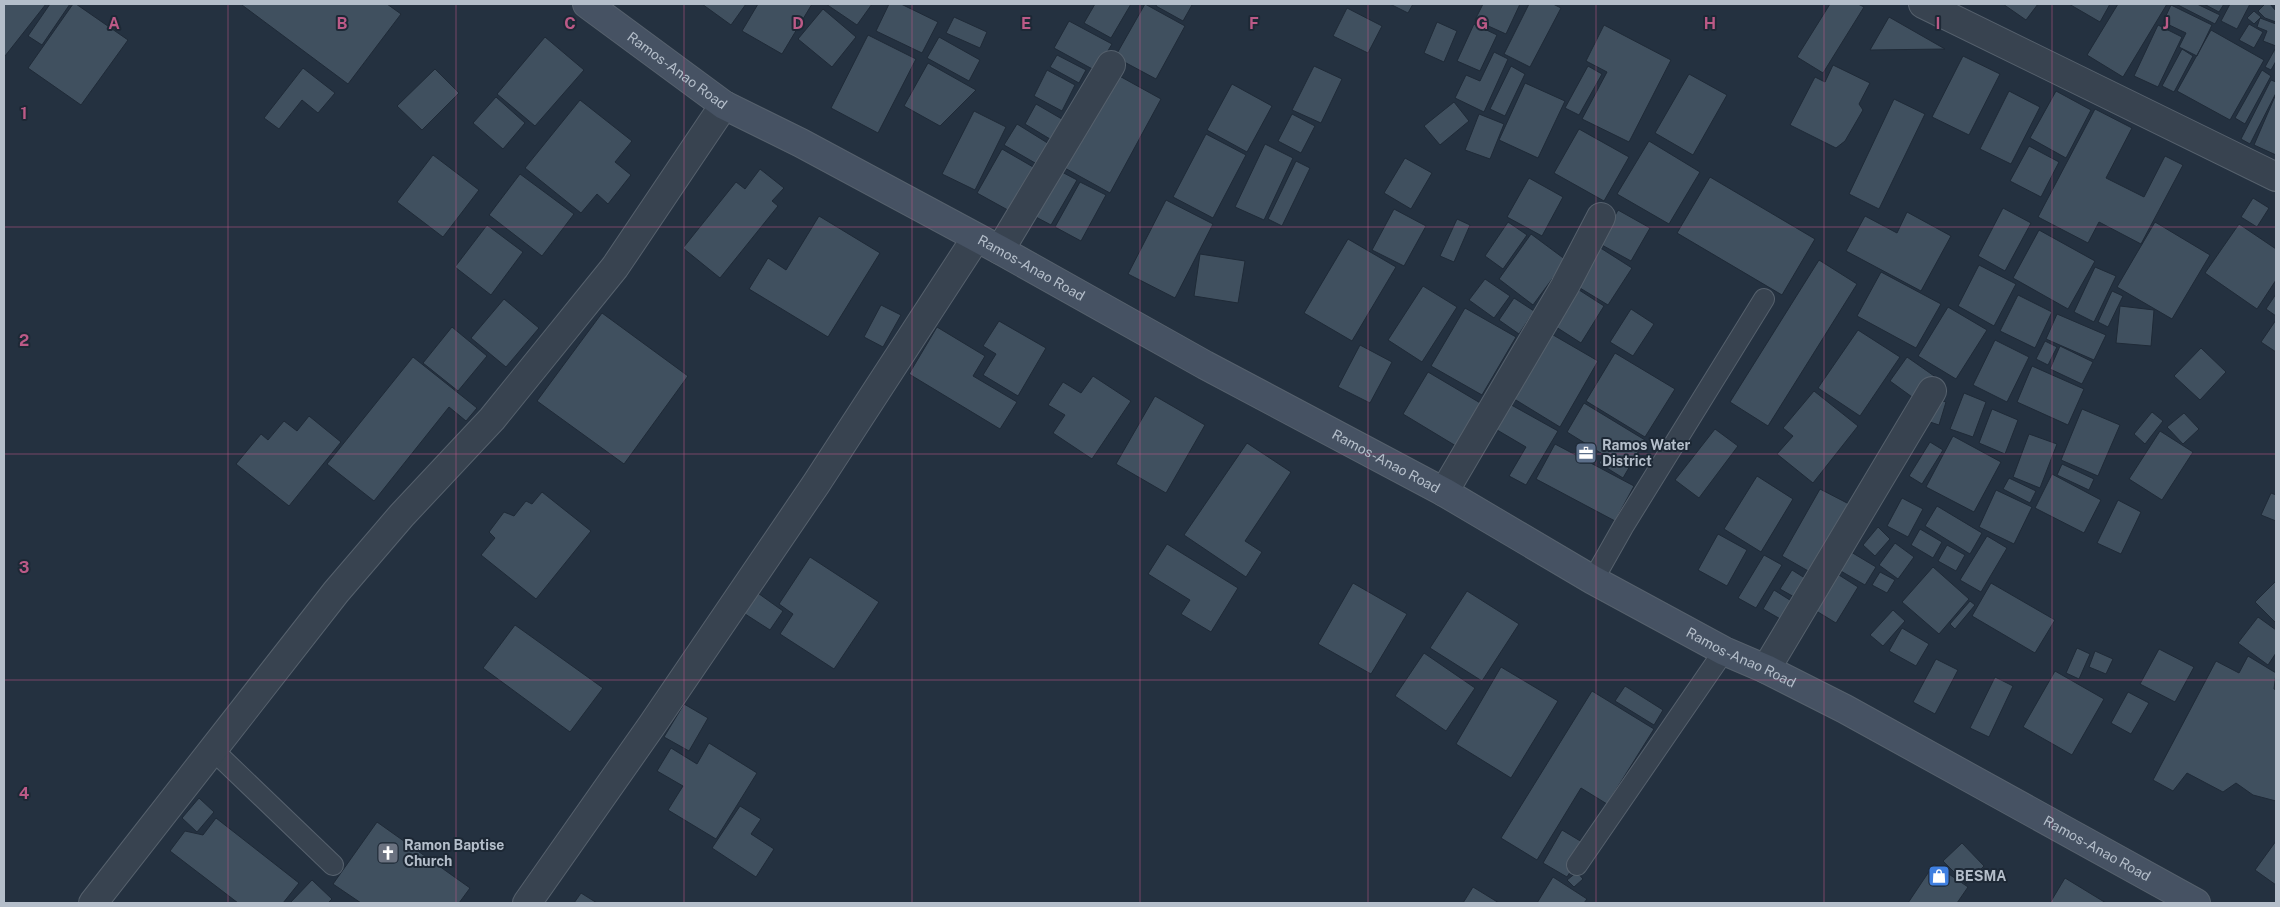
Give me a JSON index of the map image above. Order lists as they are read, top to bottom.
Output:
{
  "streets": {
    "main road": ["Ramos-Anao Road"]
  },
  "places": {
    "office": ["Ramos Water District"],
    "church": ["Ramon Baptise Church"],
    "shop": ["BESMA"]
  },
  "grid": {
    "columns": [
      "A",
      "B",
      "C",
      "D",
      "E",
      "F",
      "G",
      "H",
      "I",
      "J"
    ],
    "rows": [
      "1",
      "2",
      "3",
      "4"
    ]
  }
}
